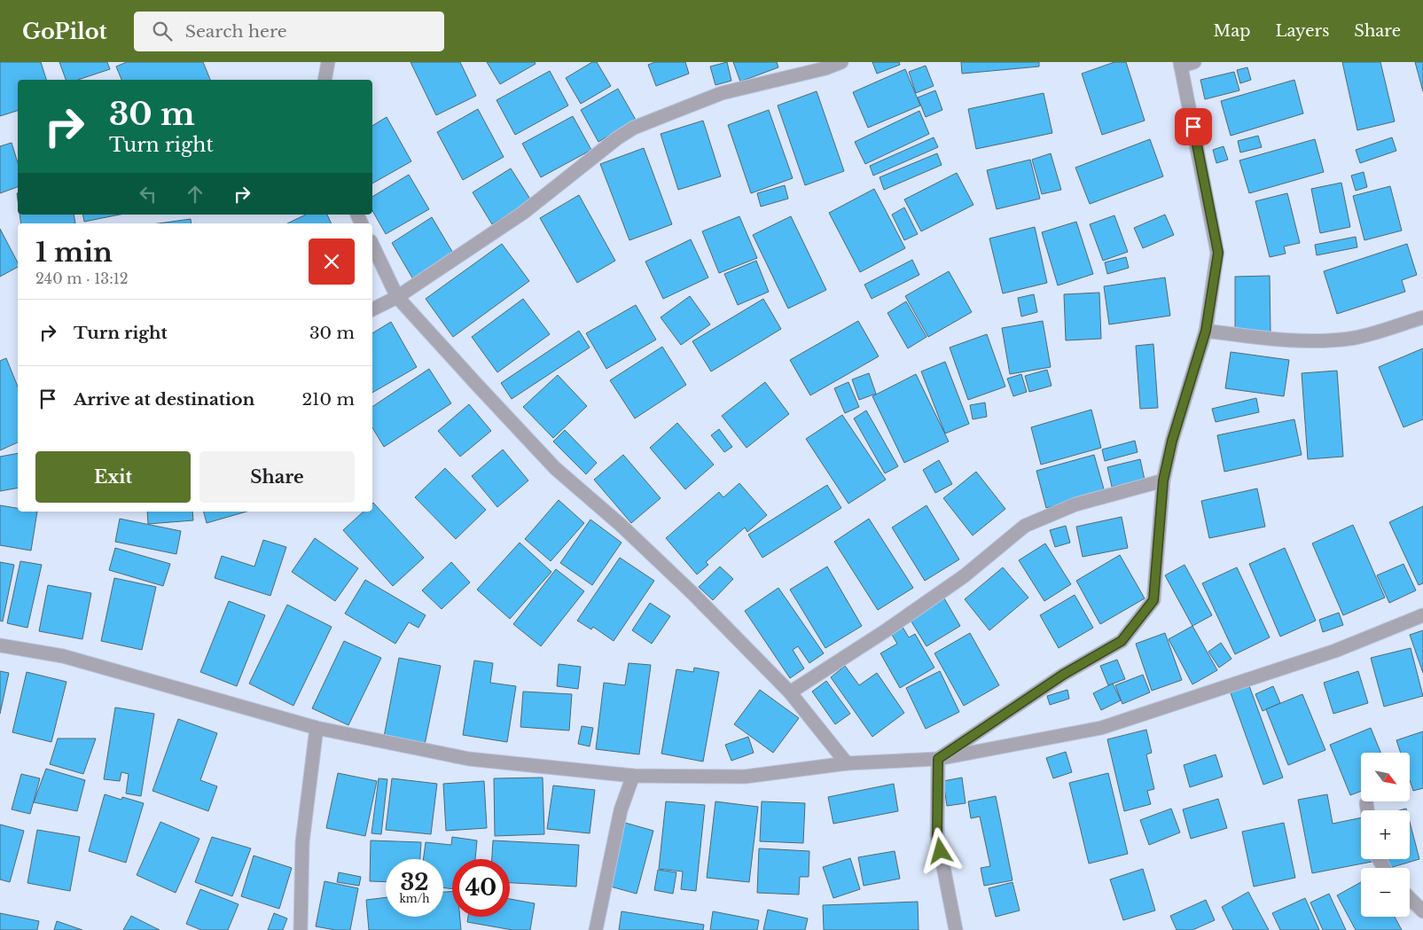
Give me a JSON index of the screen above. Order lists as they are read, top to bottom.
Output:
{
  "north": "bottom right",
  "page": {
    "header": "GoPilot",
    "search": "Search here",
    "nav": ["Map", "Layers", "Share"],
    "turn": ["30 m", "Turn right"],
    "heading": ["1 min", "240 m · 13:12"],
    "list": [
      {
        "name": "Turn right",
        "value": "30 m"
      },
      {
        "name": "Arrive at destination",
        "value": "210 m"
      }
    ],
    "buttons": ["Exit", "Share"],
    "map_buttons": ["+", "−"],
    "speed": "32 km/h",
    "limit": "40"
  }
}
